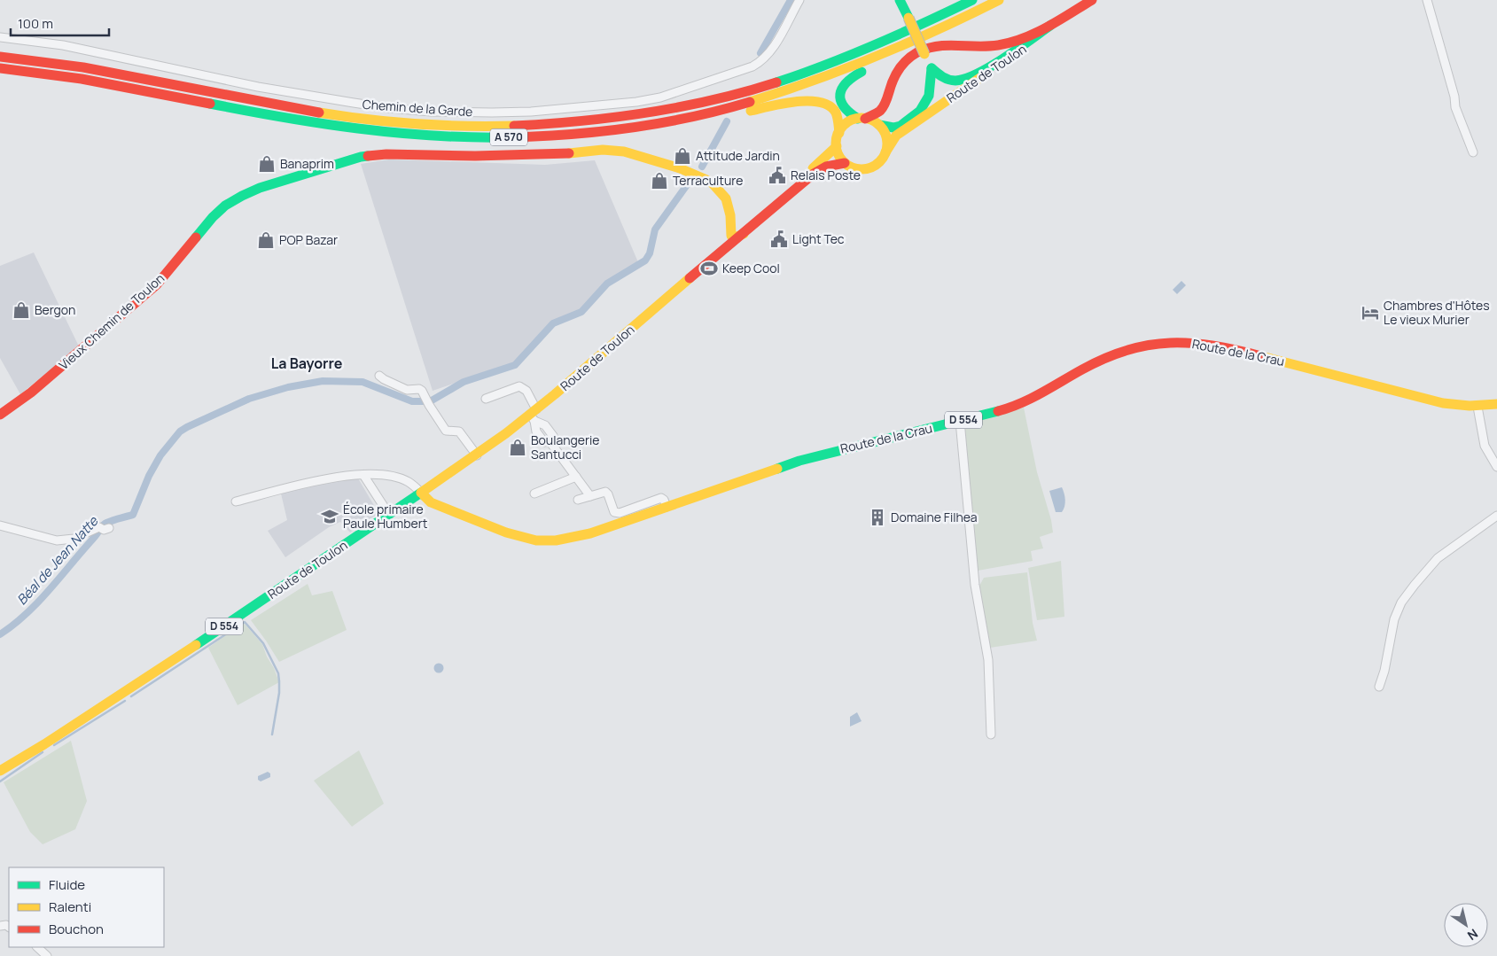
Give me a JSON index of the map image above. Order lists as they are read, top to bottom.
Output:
{
  "streets": {
    "main road": [
      "Route de Toulon",
      "A 570",
      "Vieux Chemin de Toulon",
      "Route de la Crau",
      "D 554"
    ],
    "street": ["Chemin de la Garde"]
  },
  "crossings": [
    ["Route de Toulon", "Vieux Chemin de Toulon"],
    ["Route de Toulon", "Route de la Crau"]
  ],
  "districts": ["La Bayorre"],
  "water": ["Béal de Jean Natte"],
  "places": {
    "shop": [
      "Attitude Jardin",
      "Banaprim",
      "Terraculture",
      "POP Bazar",
      "Bergon",
      "Boulangerie Santucci"
    ],
    "public building": ["Relais Poste", "Light Tec"],
    "sports": ["Keep Cool"],
    "hotel": ["Chambres d'Hôtes Le vieux Murier"],
    "school or university": ["École primaire Paule Humbert"],
    "building": ["Domaine Filhea"]
  },
  "legend": ["Fluide", "Ralenti", "Bouchon"],
  "scale_bar": "100 m",
  "north": "bottom right"
}
